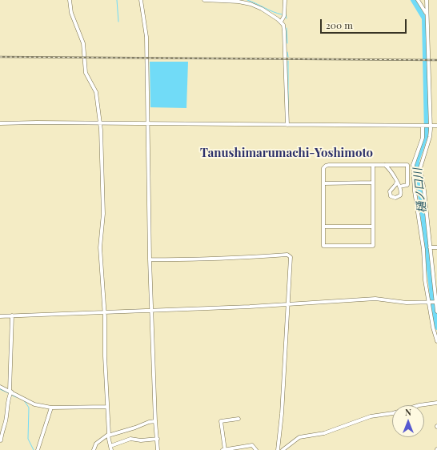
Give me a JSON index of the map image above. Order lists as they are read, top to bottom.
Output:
{
  "districts": ["Tanushimarumachi-Yoshimoto"],
  "water": ["樋ノ口川"],
  "scale_bar": "200 m",
  "north": "top"
}
